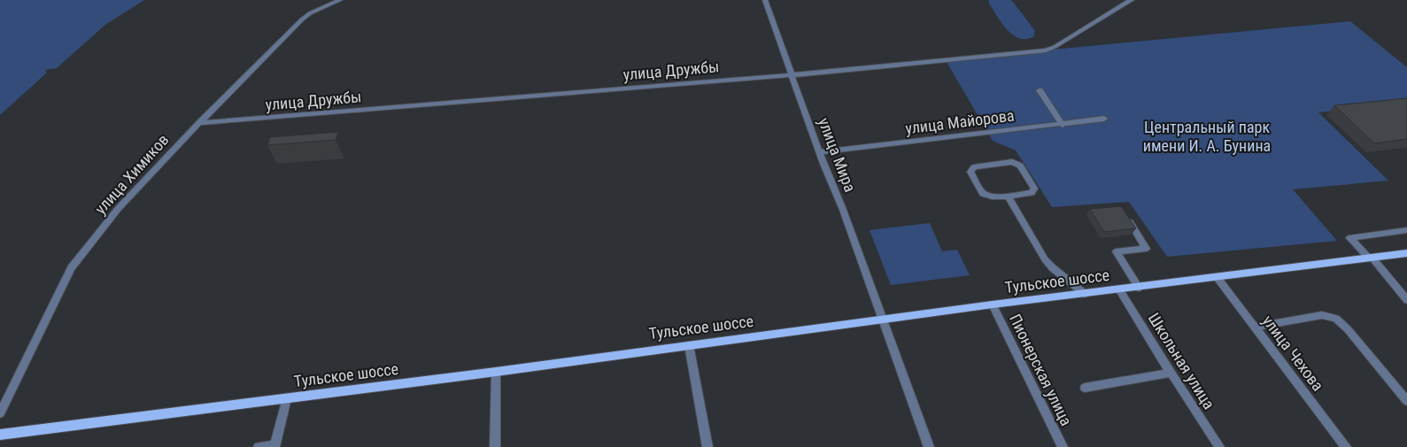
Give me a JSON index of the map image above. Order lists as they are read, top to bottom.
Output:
{
  "streets": {
    "main road": ["Тульское шоссе"],
    "street": [
      "улица Дружбы",
      "улица Майорова",
      "улица Мира",
      "улица Химиков",
      "улица Чехова",
      "Школьная улица",
      "Пионерская улица"
    ]
  },
  "crossings": [
    ["улица Дружбы", "улица Мира"],
    ["улица Дружбы", "улица Химиков"],
    ["улица Майорова", "улица Мира"],
    ["улица Мира", "Тульское шоссе"],
    ["Тульское шоссе", "улица Чехова"],
    ["Тульское шоссе", "Школьная улица"],
    ["Тульское шоссе", "Пионерская улица"]
  ],
  "parks": ["Центральный парк имени И. А. Бунина"]
}
